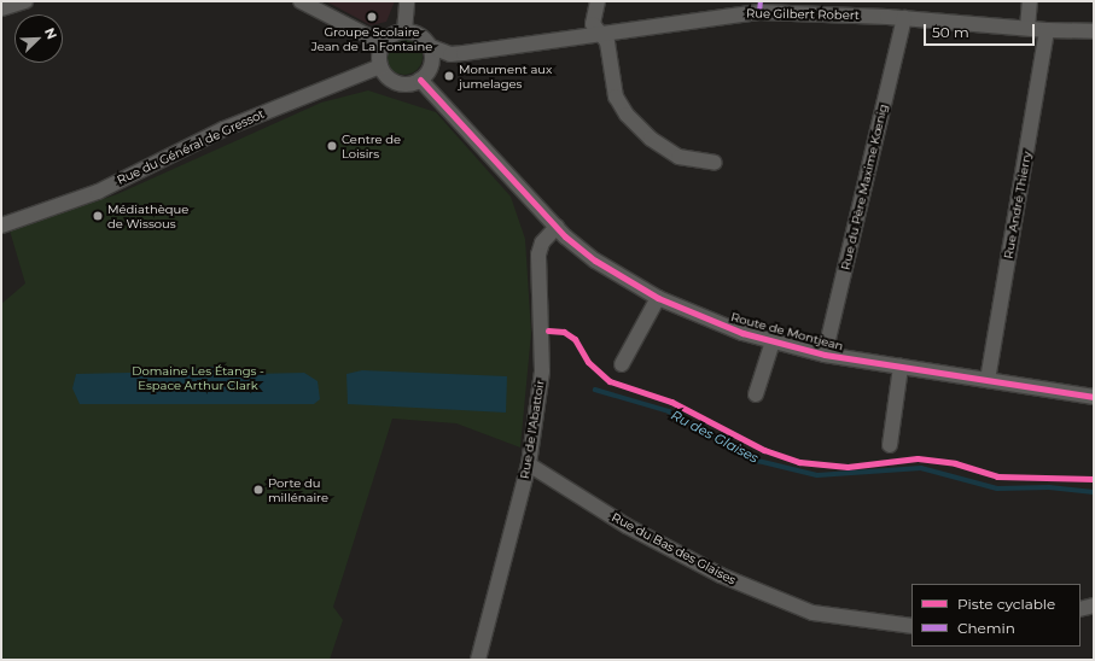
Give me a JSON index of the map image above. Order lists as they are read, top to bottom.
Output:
{
  "streets": {
    "street": [
      "Rue Gilbert Robert",
      "Rue du Général de Gressot",
      "Rue du Père Maxime Kœnig",
      "Rue André Thierry",
      "Route de Montjean",
      "Rue de l'Abattoir",
      "Rue du Bas des Glaises"
    ]
  },
  "crossings": [
    ["Rue Gilbert Robert", "Rue du Général de Gressot"],
    ["Rue Gilbert Robert", "Rue du Père Maxime Kœnig"],
    ["Rue Gilbert Robert", "Rue André Thierry"],
    ["Rue Gilbert Robert", "Route de Montjean"],
    ["Rue du Général de Gressot", "Route de Montjean"],
    ["Rue du Père Maxime Kœnig", "Route de Montjean"],
    ["Rue André Thierry", "Route de Montjean"],
    ["Route de Montjean", "Rue de l'Abattoir"],
    ["Rue de l'Abattoir", "Rue du Bas des Glaises"]
  ],
  "water": ["Ru des Glaises"],
  "parks": ["Domaine Les Étangs - Espace Arthur Clark"],
  "places": [
    "Groupe Scolaire Jean de La Fontaine",
    "Monument aux jumelages",
    "Centre de Loisirs",
    "Médiathèque de Wissous",
    "Porte du millénaire"
  ],
  "legend": ["Piste cyclable", "Chemin"],
  "scale_bar": "50 m",
  "north": "top right"
}
